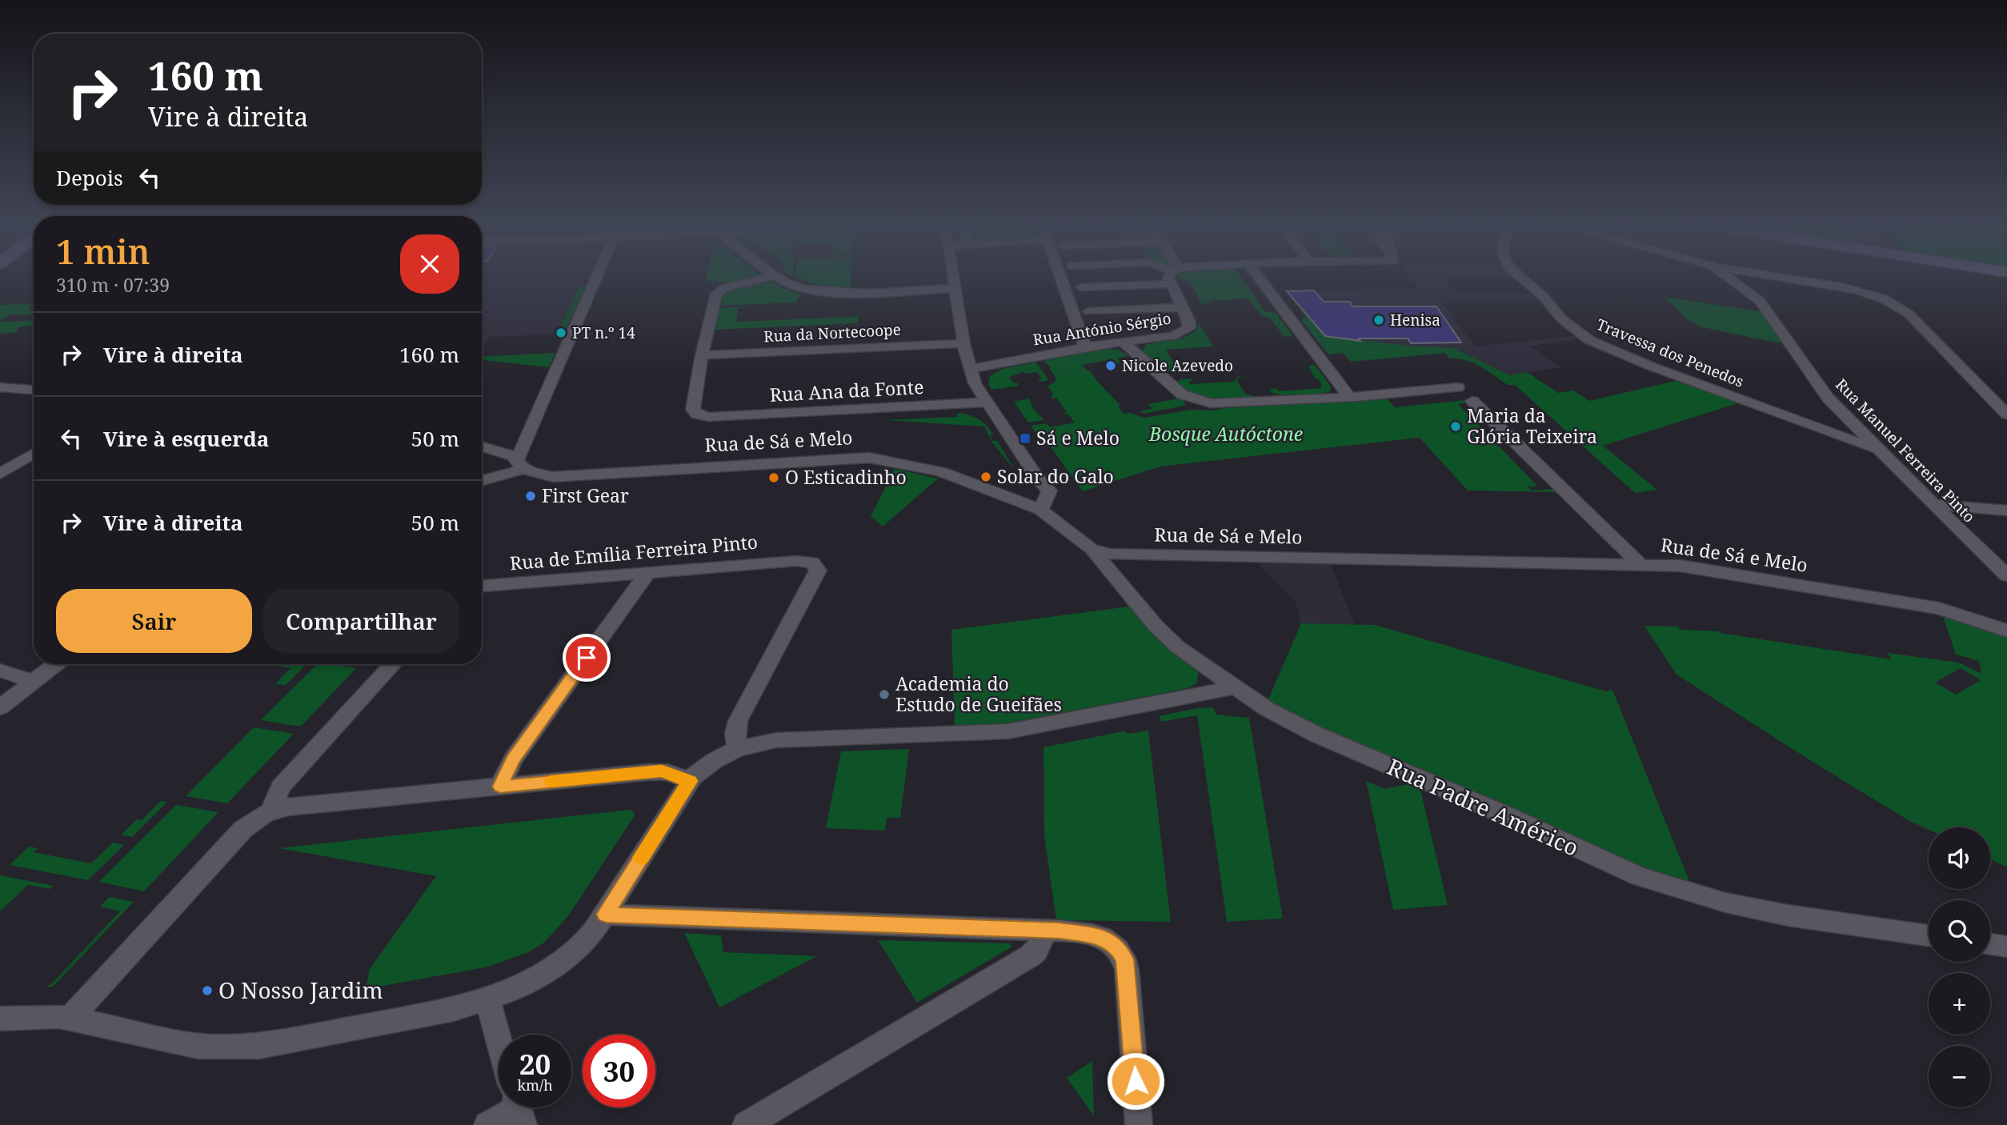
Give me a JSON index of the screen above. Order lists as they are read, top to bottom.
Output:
{
  "streets": {
    "street": [
      "Rua António Sérgio",
      "Rua da Nortecoope",
      "Travessa dos Penedos",
      "Rua Ana da Fonte",
      "Rua de Sá e Melo",
      "Rua Manuel Ferreira Pinto",
      "Rua de Emília Ferreira Pinto",
      "Rua Padre Américo"
    ]
  },
  "crossings": [
    ["Rua da Nortecoope", "Rua Ana da Fonte"],
    ["Travessa dos Penedos", "Rua Manuel Ferreira Pinto"],
    ["Rua de Sá e Melo", "Rua Padre Américo"]
  ],
  "parks": ["Bosque Autóctone"],
  "places": {
    "other": [
      "Henisa",
      "PT n.º 14",
      "Nicole Azevedo",
      "Maria da Glória Teixeira",
      "Solar do Galo",
      "O Esticadinho",
      "First Gear",
      "Academia do Estudo de Gueifães",
      "O Nosso Jardim"
    ],
    "transit": ["Sá e Melo"]
  },
  "page": {
    "turn": ["160 m", "Vire à direita"],
    "then": "Depois",
    "heading": ["1 min", "310 m · 07:39"],
    "list": [
      {
        "name": "Vire à direita",
        "value": "160 m"
      },
      {
        "name": "Vire à esquerda",
        "value": "50 m"
      },
      {
        "name": "Vire à direita",
        "value": "50 m"
      }
    ],
    "buttons": ["Sair", "Compartilhar"],
    "map_buttons": ["+", "−"],
    "speed": "20 km/h",
    "limit": "30"
  }
}
